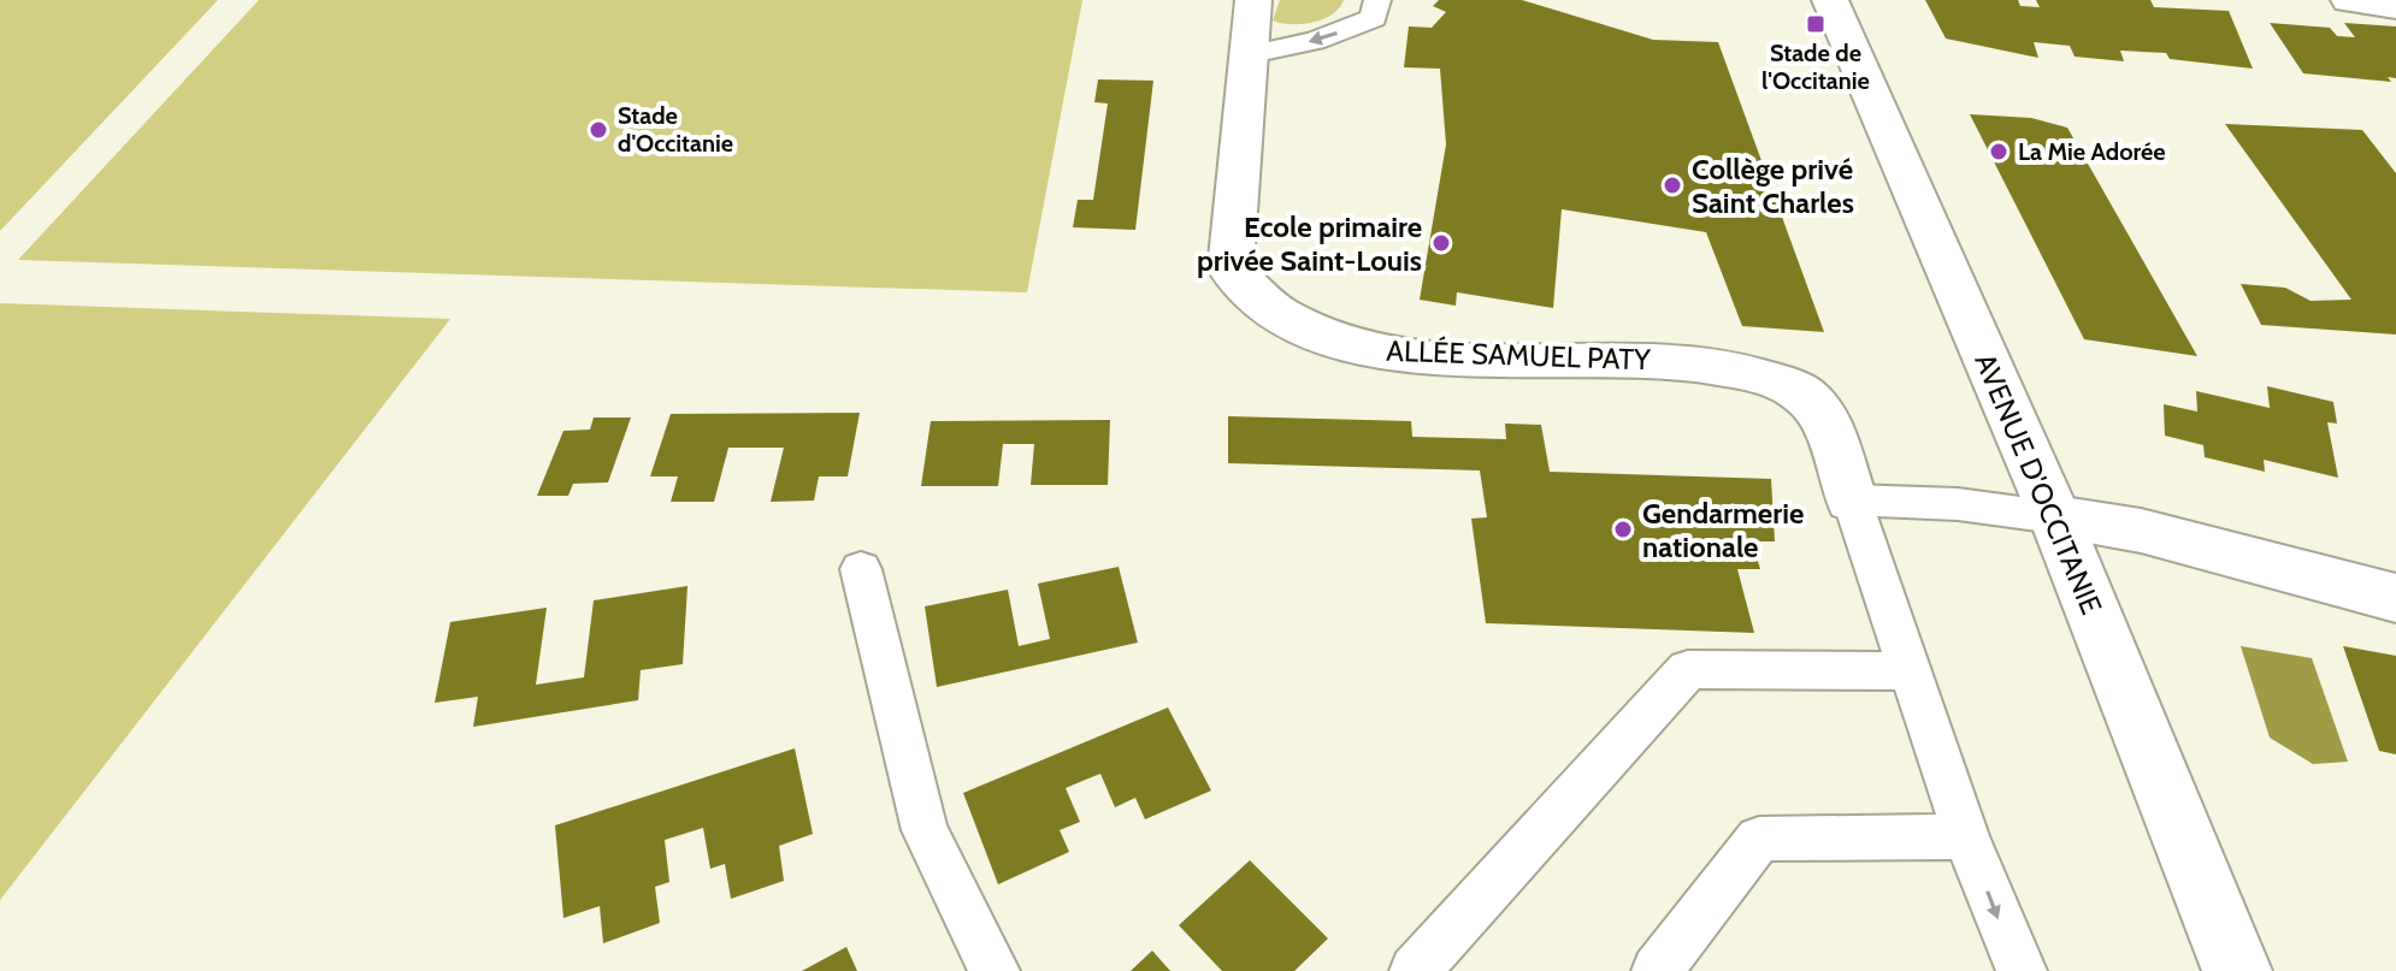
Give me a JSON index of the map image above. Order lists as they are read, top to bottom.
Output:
{
  "streets": {
    "street": ["ALLÉE SAMUEL PATY", "AVENUE D'OCCITANIE"]
  },
  "places": {
    "transit": ["Stade de l'Occitanie"],
    "other": [
      "Stade d'Occitanie",
      "La Mie Adorée",
      "Collège privé Saint Charles",
      "Ecole primaire privée Saint-Louis",
      "Gendarmerie nationale"
    ]
  }
}
